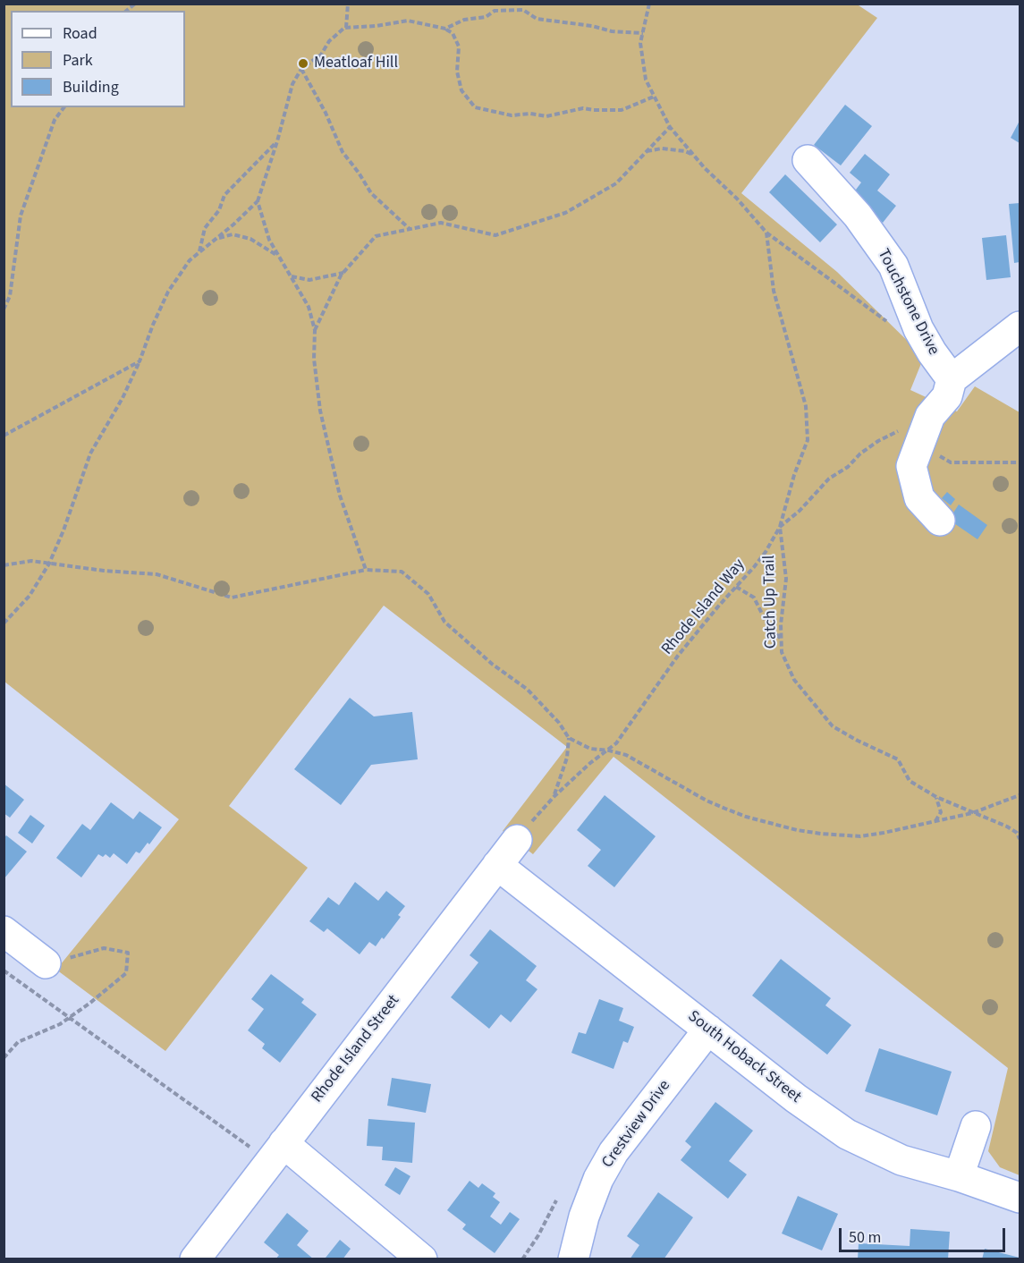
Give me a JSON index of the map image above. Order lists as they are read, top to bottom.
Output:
{
  "streets": {
    "street": [
      "Touchstone Drive",
      "Rhode Island Street",
      "South Hoback Street",
      "Crestview Drive"
    ],
    "path": ["Catch Up Trail", "Rhode Island Way"]
  },
  "crossings": [
    ["Catch Up Trail", "Rhode Island Way"],
    ["Rhode Island Way", "Rhode Island Street"],
    ["Rhode Island Street", "South Hoback Street"],
    ["South Hoback Street", "Crestview Drive"]
  ],
  "places": ["Meatloaf Hill"],
  "legend": ["Road", "Park", "Building"],
  "scale_bar": "50 m"
}
